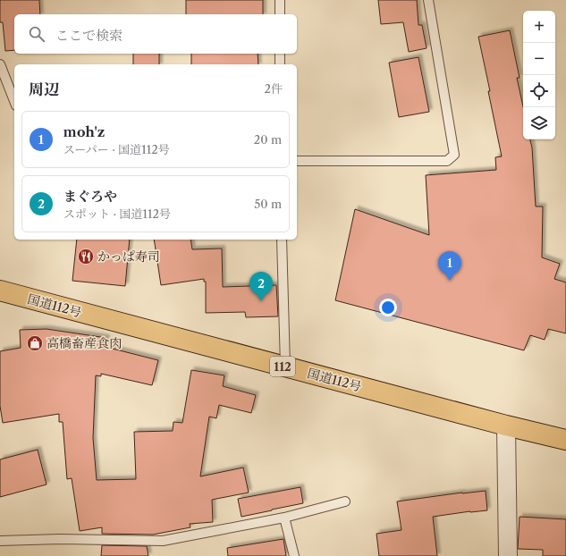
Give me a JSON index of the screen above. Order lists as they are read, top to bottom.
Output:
{
  "streets": {
    "highway": ["国道112号", "112"]
  },
  "places": {
    "restaurant": ["かっぱ寿司"],
    "shop": ["高橋畜産食肉"]
  },
  "page": {
    "map_buttons": ["+", "−"],
    "search": "ここで検索",
    "heading": ["周辺", "2件"],
    "list": [
      {
        "mark": "1",
        "name": "ｍoh'z",
        "note": "スーパー · 国道112号",
        "value": "20 m"
      },
      {
        "mark": "2",
        "name": "まぐろや",
        "note": "スポット · 国道112号",
        "value": "50 m"
      }
    ],
    "pins": ["1", "2"]
  }
}
